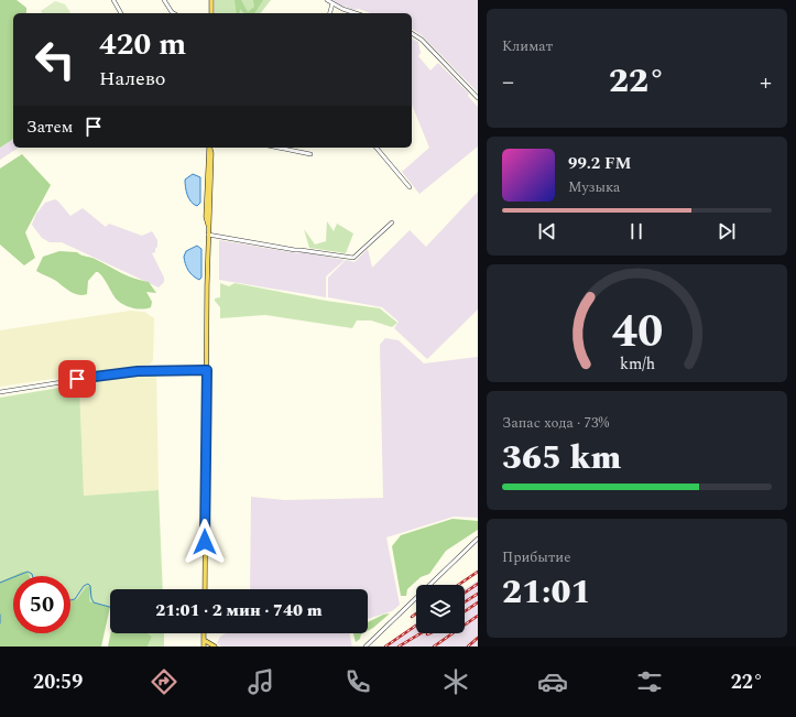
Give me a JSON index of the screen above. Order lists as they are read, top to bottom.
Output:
{
  "page": {
    "tile": [
      "Климат",
      ["Запас хода · 73%", "365 km"],
      ["Прибытие", "21:01"]
    ],
    "turn": ["420 m", "Налево"],
    "heat": ["−", "22°", "+"],
    "then": "Затем",
    "song": ["99.2 FM", "Музыка"],
    "limit": "50",
    "trip": "21:01 · 2 мин · 740 m",
    "tabs": ["20:59", "22°"],
    "gauge": ["40", "km/h"]
  }
}
